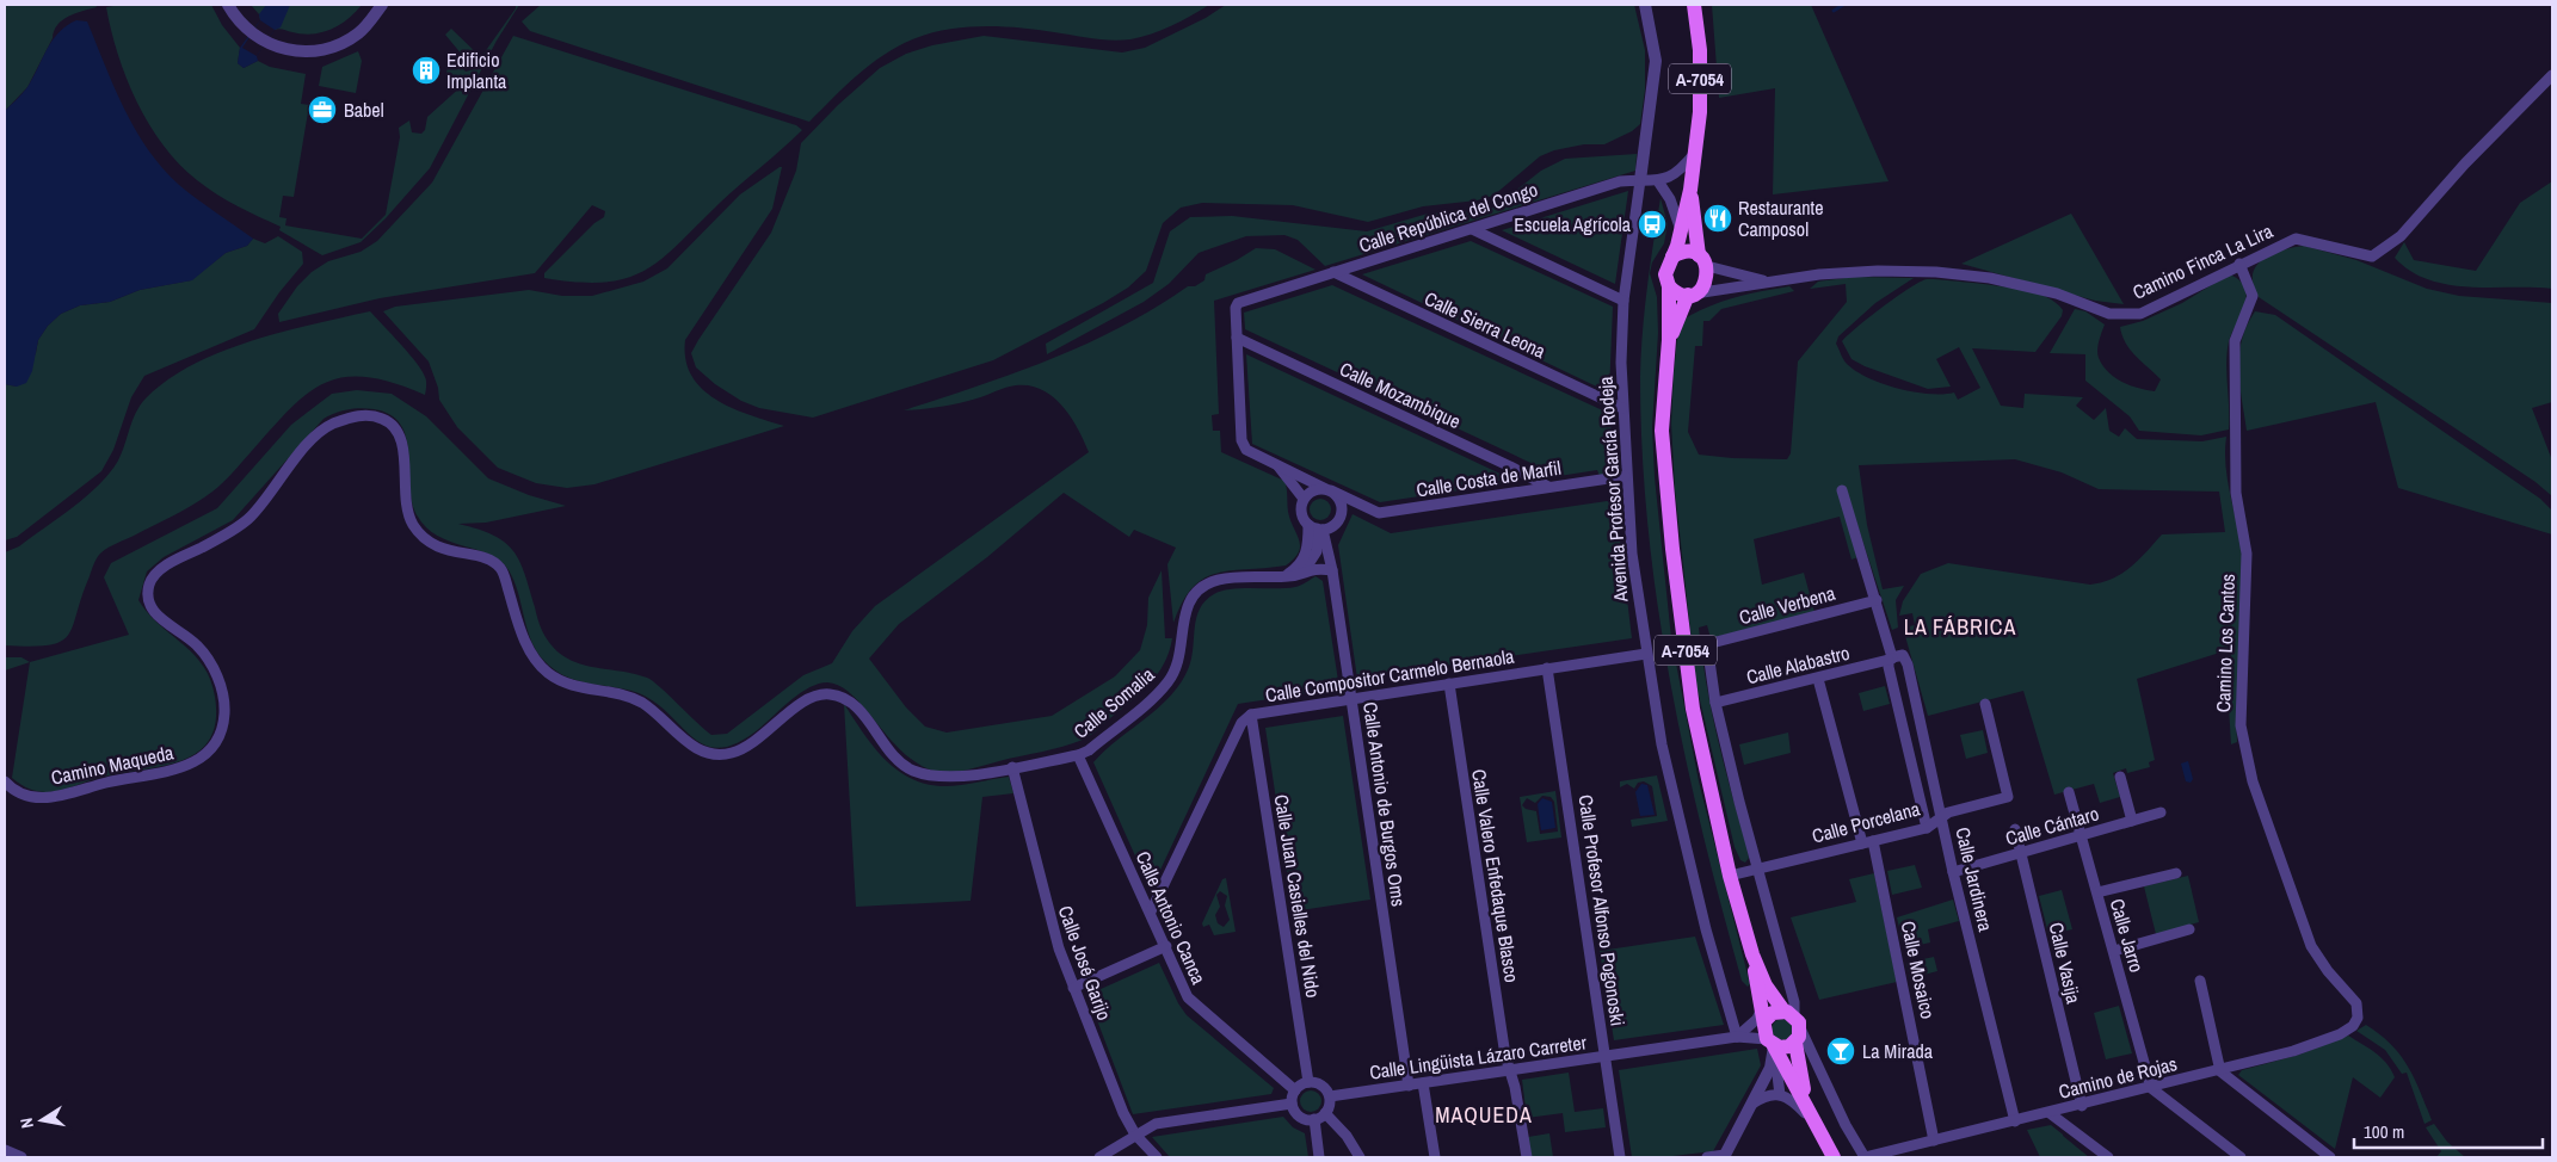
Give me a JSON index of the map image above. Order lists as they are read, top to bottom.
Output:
{
  "streets": {
    "main road": ["A-7054"],
    "street": [
      "Calle República del Congo",
      "Camino Finca La Lira",
      "Calle Sierra Leona",
      "Calle Mozambique",
      "Calle Costa de Marfil",
      "Avenida Profesor García Rodeja",
      "Calle Verbena",
      "Camino Los Cantos",
      "Calle Alabastro",
      "Calle Compositor Carmelo Bernaola",
      "Calle Somalia",
      "Camino Maqueda",
      "Calle Antonio de Burgos Oms",
      "Calle Porcelana",
      "Calle Cántaro",
      "Calle Valero Enfedaque Blasco",
      "Calle Jardinera",
      "Calle Juan Casielles del Nido",
      "Calle Profesor Alfonso Pogonoski",
      "Calle Antonio Canca",
      "Calle Jarro",
      "Calle José Garijo",
      "Calle Vasija",
      "Calle Mosaico",
      "Calle Lingüista Lázaro Carreter",
      "Camino de Rojas"
    ]
  },
  "crossings": [
    ["A-7054", "Camino Finca La Lira"],
    ["A-7054", "Calle Porcelana"],
    ["A-7054", "Calle Lingüista Lázaro Carreter"],
    ["Calle República del Congo", "Calle Sierra Leona"],
    ["Calle República del Congo", "Calle Costa de Marfil"],
    ["Calle República del Congo", "Avenida Profesor García Rodeja"],
    ["Camino Finca La Lira", "Camino Los Cantos"],
    ["Calle Sierra Leona", "Avenida Profesor García Rodeja"],
    ["Calle Mozambique", "Calle Costa de Marfil"],
    ["Calle Costa de Marfil", "Avenida Profesor García Rodeja"],
    ["Calle Costa de Marfil", "Calle Antonio de Burgos Oms"],
    ["Avenida Profesor García Rodeja", "Calle Compositor Carmelo Bernaola"],
    ["Avenida Profesor García Rodeja", "Calle Lingüista Lázaro Carreter"],
    ["Calle Verbena", "Calle Alabastro"],
    ["Calle Verbena", "Calle Jardinera"],
    ["Camino Los Cantos", "Camino de Rojas"],
    ["Calle Alabastro", "Calle Jardinera"],
    ["Calle Alabastro", "Calle Mosaico"],
    ["Calle Compositor Carmelo Bernaola", "Calle Antonio de Burgos Oms"],
    ["Calle Compositor Carmelo Bernaola", "Calle Valero Enfedaque Blasco"],
    ["Calle Compositor Carmelo Bernaola", "Calle Juan Casielles del Nido"],
    ["Calle Compositor Carmelo Bernaola", "Calle Profesor Alfonso Pogonoski"],
    ["Calle Compositor Carmelo Bernaola", "Calle Antonio Canca"],
    ["Calle Somalia", "Camino Maqueda"],
    ["Calle Somalia", "Calle Antonio de Burgos Oms"],
    ["Calle Somalia", "Calle Antonio Canca"],
    ["Calle Somalia", "Calle José Garijo"],
    ["Camino Maqueda", "Calle José Garijo"],
    ["Calle Antonio de Burgos Oms", "Calle Lingüista Lázaro Carreter"],
    ["Calle Porcelana", "Calle Jardinera"],
    ["Calle Porcelana", "Calle Mosaico"],
    ["Calle Cántaro", "Calle Jardinera"],
    ["Calle Cántaro", "Calle Jarro"],
    ["Calle Cántaro", "Calle Vasija"],
    ["Calle Valero Enfedaque Blasco", "Calle Lingüista Lázaro Carreter"],
    ["Calle Jardinera", "Camino de Rojas"],
    ["Calle Juan Casielles del Nido", "Calle Antonio Canca"],
    ["Calle Juan Casielles del Nido", "Calle Lingüista Lázaro Carreter"],
    ["Calle Profesor Alfonso Pogonoski", "Calle Lingüista Lázaro Carreter"],
    ["Calle Antonio Canca", "Calle Lingüista Lázaro Carreter"],
    ["Calle Jarro", "Camino de Rojas"],
    ["Calle Vasija", "Camino de Rojas"],
    ["Calle Mosaico", "Camino de Rojas"]
  ],
  "districts": ["LA FÁBRICA", "MAQUEDA"],
  "places": {
    "building": ["Edificio Implanta"],
    "office": ["Babel"],
    "restaurant": ["Restaurante Camposol"],
    "bus stop": ["Escuela Agrícola"],
    "bar": ["La Mirada"]
  },
  "scale_bar": "100 m",
  "north": "left"
}
